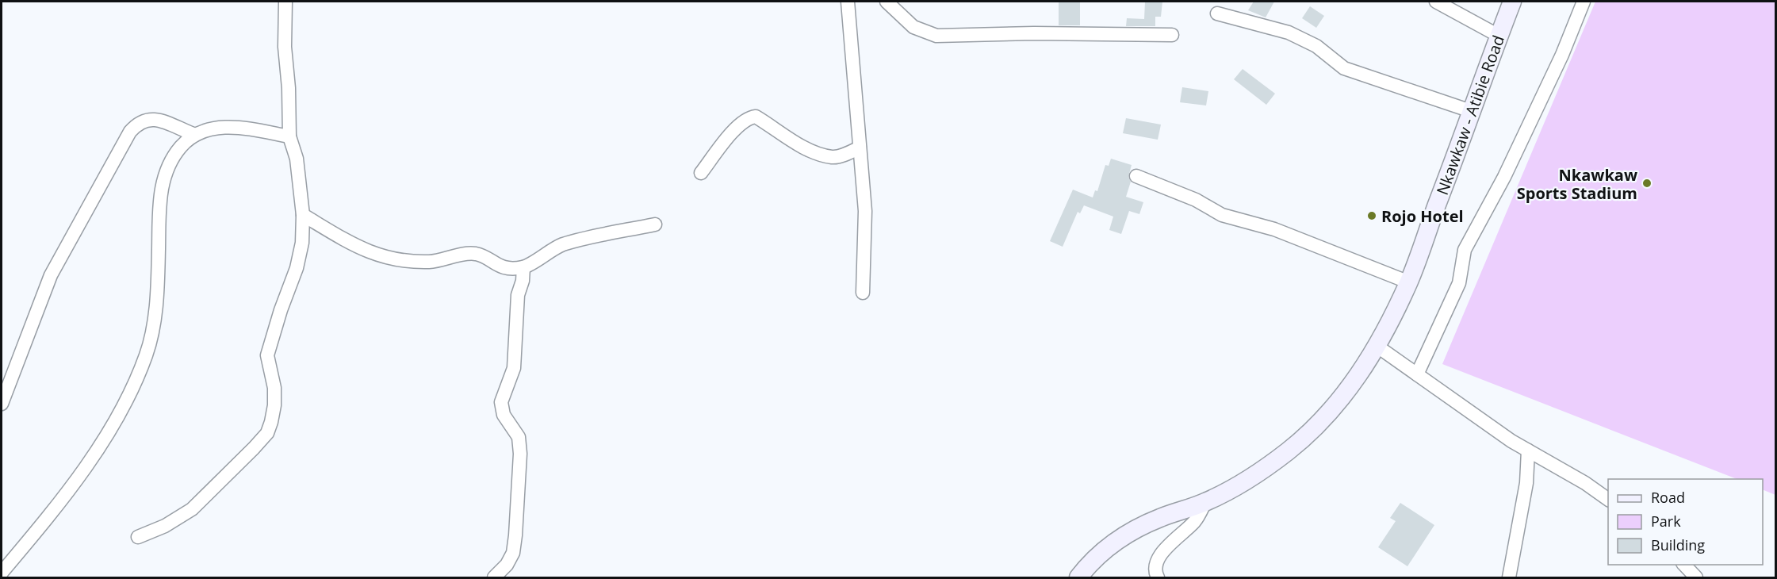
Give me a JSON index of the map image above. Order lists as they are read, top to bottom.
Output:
{
  "streets": {
    "main road": ["Nkawkaw - Atibie Road"]
  },
  "places": ["Nkawkaw Sports Stadium", "Rojo Hotel"],
  "legend": ["Road", "Park", "Building"]
}
